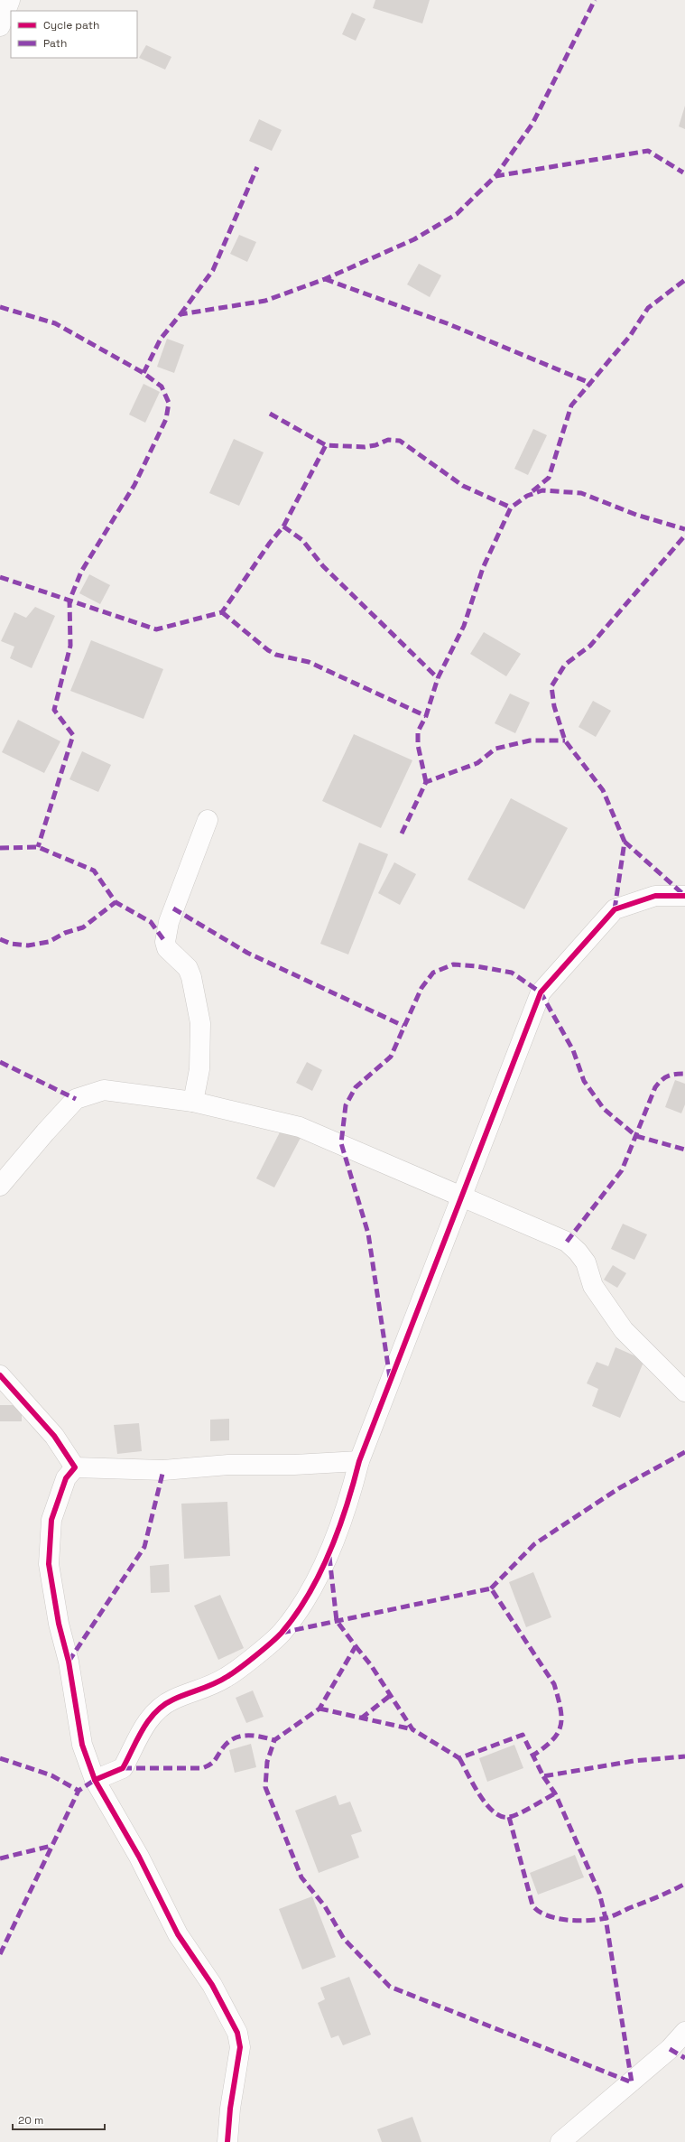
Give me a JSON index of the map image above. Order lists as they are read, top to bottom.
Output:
{
  "legend": ["Cycle path", "Path"],
  "scale_bar": "20 m"
}
